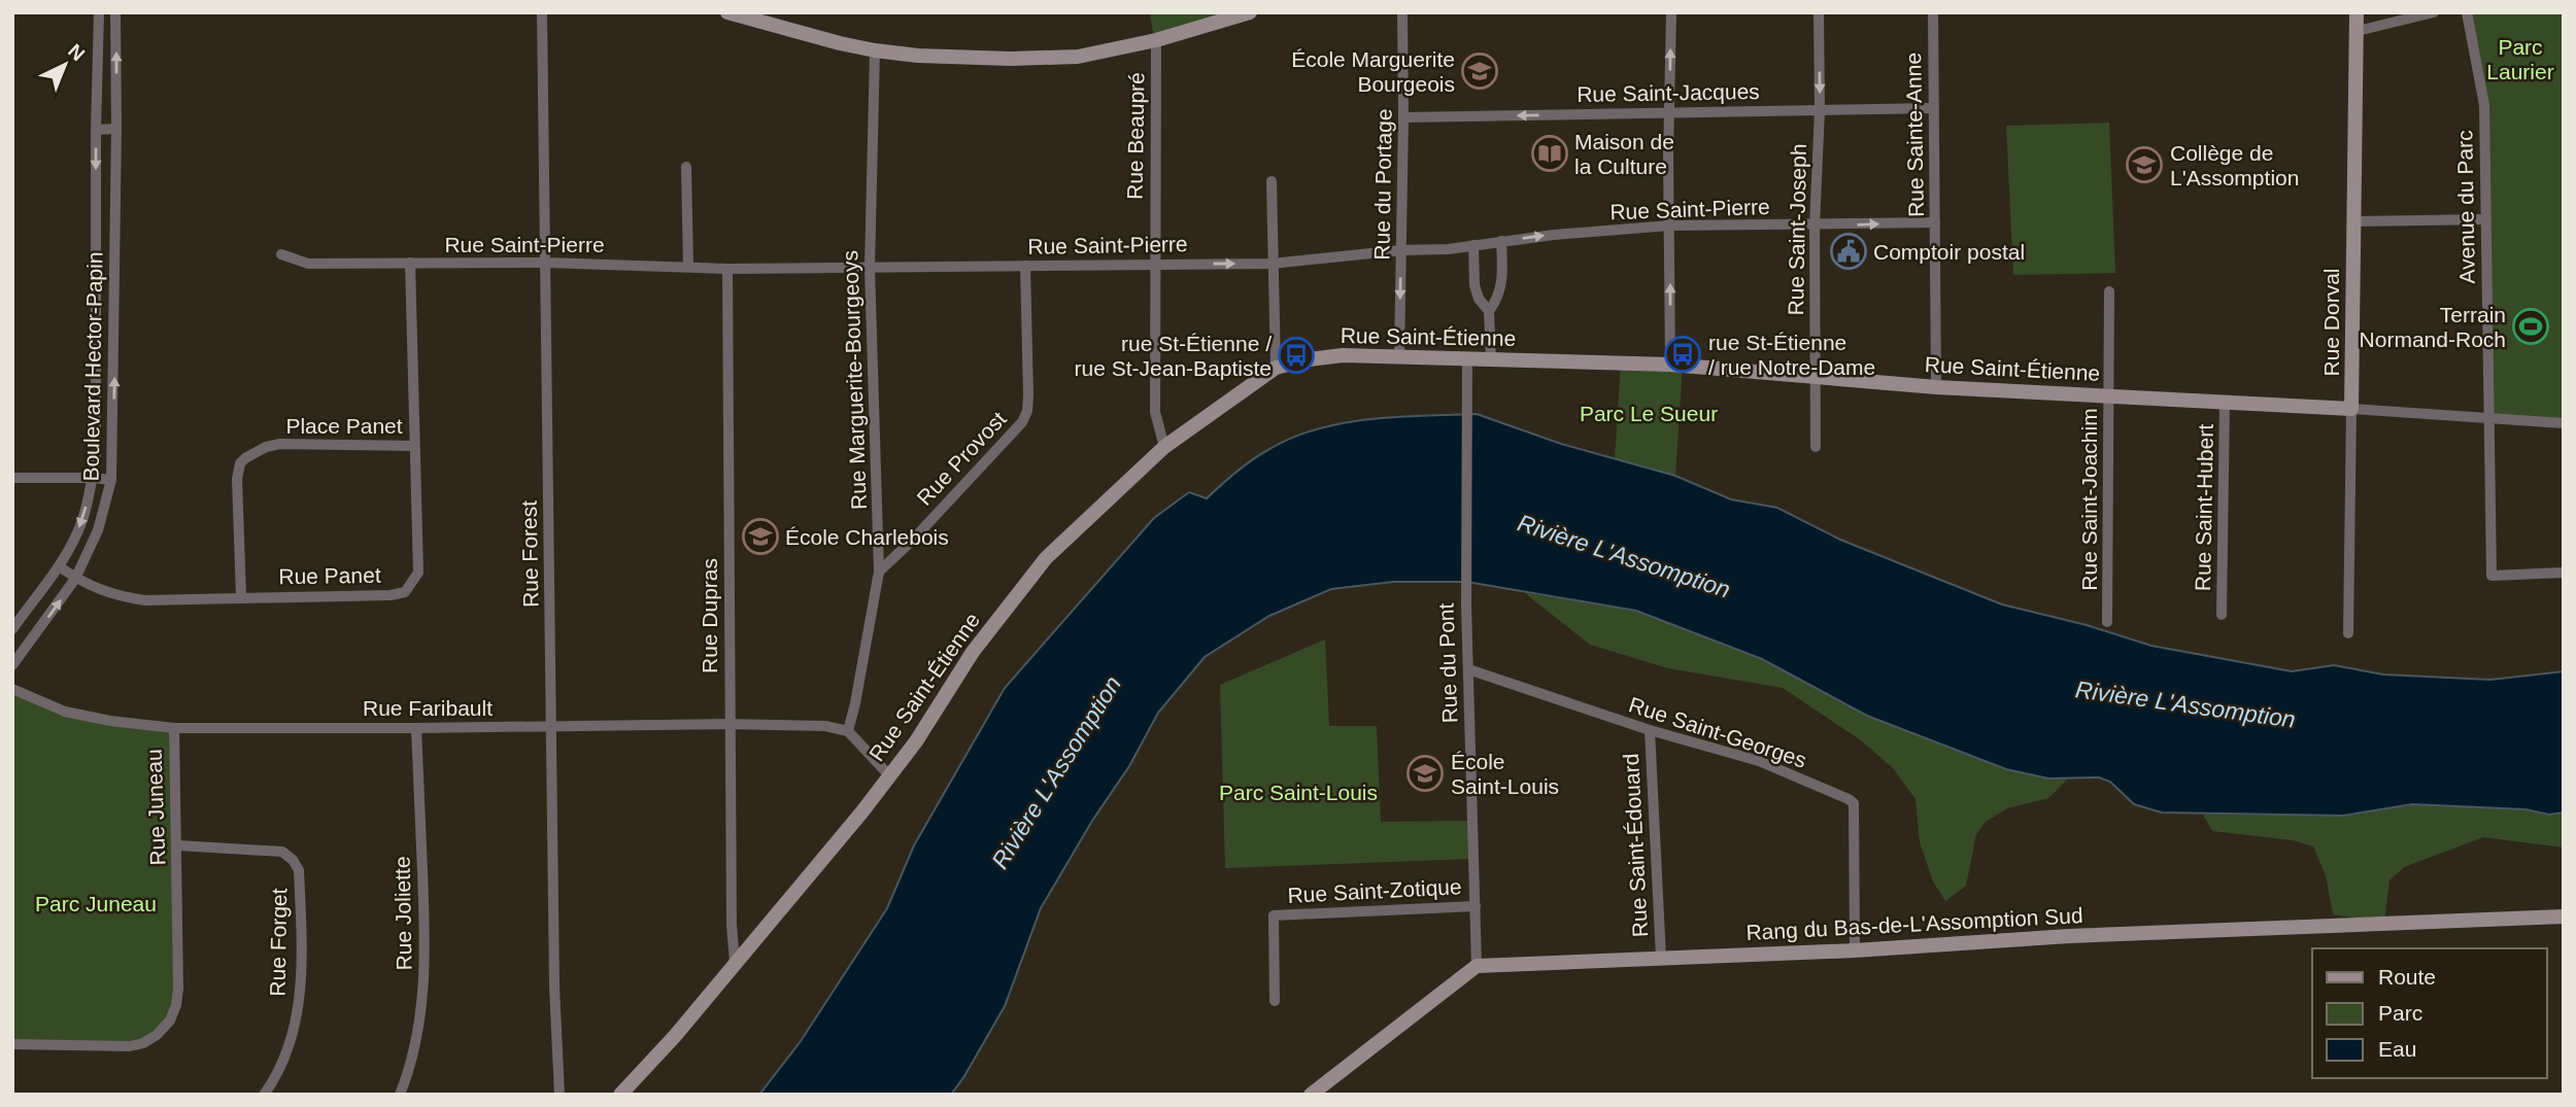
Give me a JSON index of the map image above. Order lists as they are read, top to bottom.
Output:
{
  "streets": {
    "street": [
      "Rue Saint-Jacques",
      "Rue Sainte-Anne",
      "Rue Beaupré",
      "Rue du Portage",
      "Avenue du Parc",
      "Rue Saint-Pierre",
      "Rue Saint-Joseph",
      "Rue Dorval",
      "Rue Saint-Étienne",
      "Boulevard Hector-Papin",
      "Rue Marguerite-Bourgeoys",
      "Place Panet",
      "Rue Provost",
      "Rue Saint-Joachim",
      "Rue Saint-Hubert",
      "Rue Forest",
      "Rue Panet",
      "Rue Dupras",
      "Rue du Pont",
      "Rue Faribault",
      "Rue Saint-Georges",
      "Rue Juneau",
      "Rue Saint-Édouard",
      "Rue Saint-Zotique",
      "Rue Joliette",
      "Rang du Bas-de-L'Assomption Sud",
      "Rue Forget"
    ]
  },
  "crossings": [
    ["Rue Saint-Jacques", "Rue Sainte-Anne"],
    ["Rue Saint-Jacques", "Rue du Portage"],
    ["Rue Saint-Jacques", "Rue Saint-Joseph"],
    ["Rue Sainte-Anne", "Rue Saint-Pierre"],
    ["Rue Sainte-Anne", "Rue Saint-Étienne"],
    ["Rue Beaupré", "Rue Saint-Pierre"],
    ["Rue Beaupré", "Rue Saint-Étienne"],
    ["Rue du Portage", "Rue Saint-Pierre"],
    ["Rue du Portage", "Rue Saint-Étienne"],
    ["Avenue du Parc", "Rue Saint-Étienne"],
    ["Rue Saint-Pierre", "Rue Saint-Joseph"],
    ["Rue Saint-Pierre", "Rue Marguerite-Bourgeoys"],
    ["Rue Saint-Pierre", "Rue Provost"],
    ["Rue Saint-Pierre", "Rue Forest"],
    ["Rue Saint-Pierre", "Rue Panet"],
    ["Rue Saint-Pierre", "Rue Dupras"],
    ["Rue Saint-Joseph", "Rue Saint-Étienne"],
    ["Rue Dorval", "Rue Saint-Étienne"],
    ["Rue Saint-Étienne", "Rue Saint-Joachim"],
    ["Rue Saint-Étienne", "Rue Saint-Hubert"],
    ["Rue Saint-Étienne", "Rue Dupras"],
    ["Rue Saint-Étienne", "Rue du Pont"],
    ["Boulevard Hector-Papin", "Rue Panet"],
    ["Rue Marguerite-Bourgeoys", "Rue Provost"],
    ["Rue Marguerite-Bourgeoys", "Rue Faribault"],
    ["Place Panet", "Rue Panet"],
    ["Rue Forest", "Rue Faribault"],
    ["Rue Dupras", "Rue Faribault"],
    ["Rue du Pont", "Rue Saint-Georges"],
    ["Rue du Pont", "Rue Saint-Zotique"],
    ["Rue du Pont", "Rang du Bas-de-L'Assomption Sud"],
    ["Rue Faribault", "Rue Juneau"],
    ["Rue Faribault", "Rue Joliette"],
    ["Rue Saint-Georges", "Rue Saint-Édouard"],
    ["Rue Saint-Georges", "Rang du Bas-de-L'Assomption Sud"],
    ["Rue Juneau", "Rue Forget"],
    ["Rue Saint-Édouard", "Rang du Bas-de-L'Assomption Sud"]
  ],
  "one_way": ["Rue Saint-Jacques"],
  "water": ["Rivière L'Assomption"],
  "parks": [
    "Parc Laurier",
    "Parc Le Sueur",
    "Parc Saint-Louis",
    "Parc Juneau"
  ],
  "places": {
    "school or university": [
      "École Marguerite Bourgeois",
      "Collège de L'Assomption",
      "École Charlebois",
      "École Saint-Louis"
    ],
    "library": ["Maison de la Culture"],
    "public building": ["Comptoir postal"],
    "sports": ["Terrain Normand-Roch"],
    "bus stop": ["rue St-Étienne / rue Notre-Dame", "rue St-Étienne / rue St-Jean-Baptiste"]
  },
  "legend": ["Route", "Parc", "Eau"],
  "north": "top right"
}
